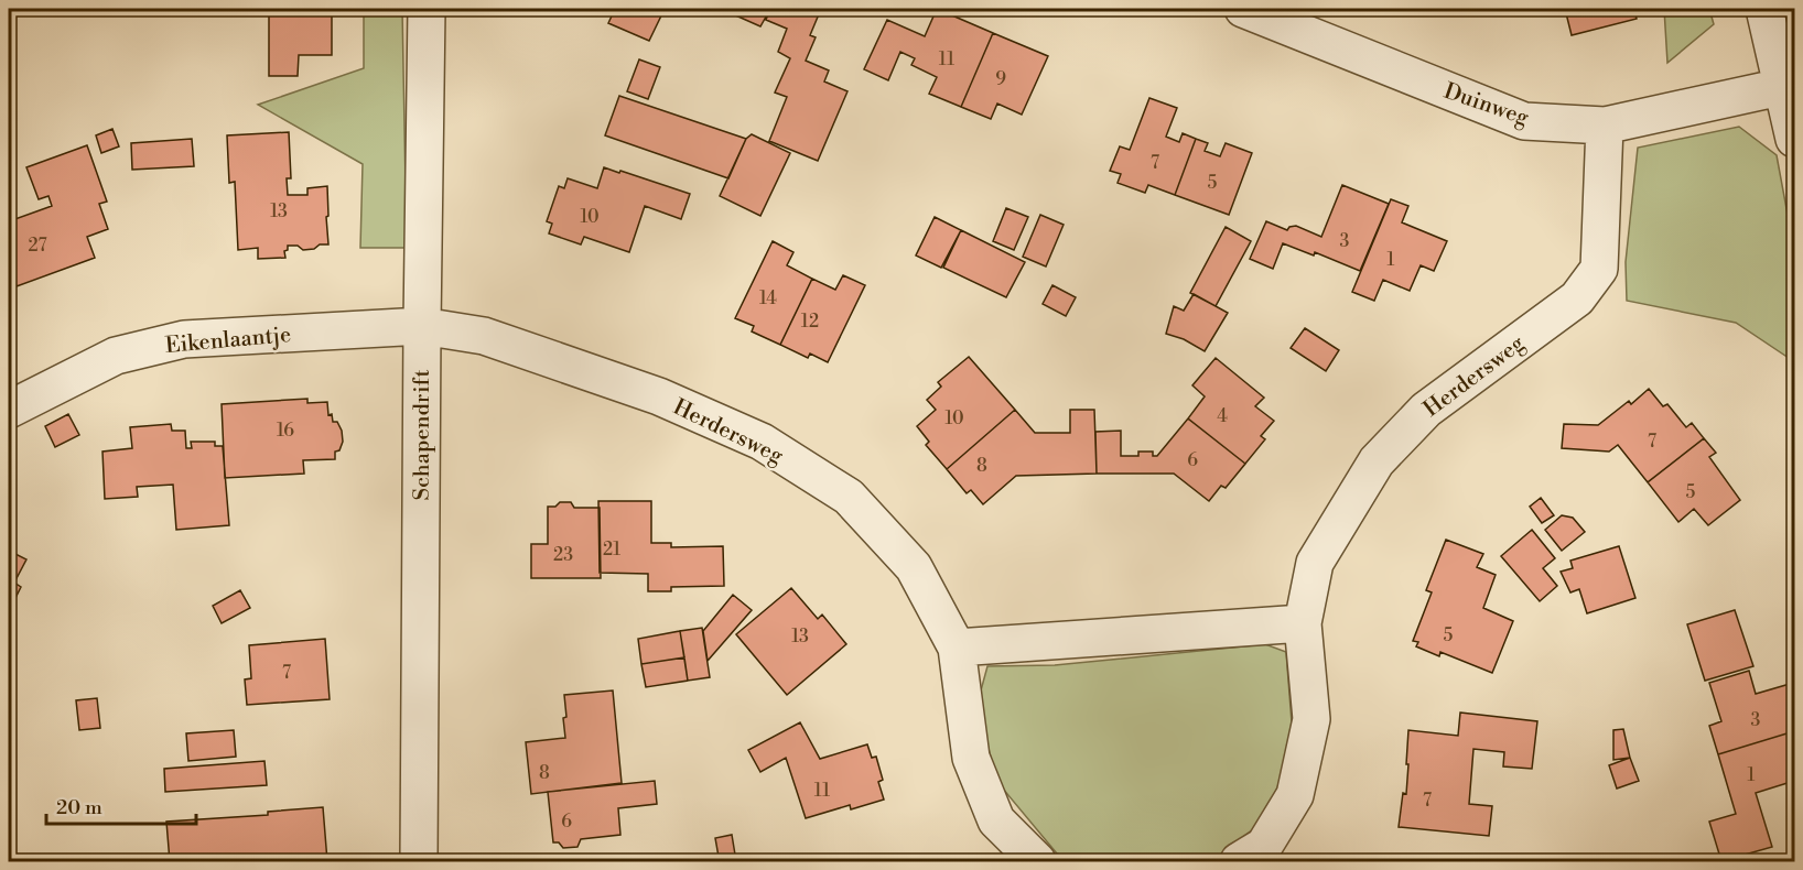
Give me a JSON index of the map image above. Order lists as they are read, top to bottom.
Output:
{
  "streets": {
    "street": [
      "Duinweg",
      "Eikenlaantje",
      "Herdersweg",
      "Schapendrift"
    ]
  },
  "crossings": [
    ["Duinweg", "Herdersweg"],
    ["Eikenlaantje", "Herdersweg"],
    ["Eikenlaantje", "Schapendrift"],
    ["Herdersweg", "Schapendrift"]
  ],
  "house_numbers": [
    "11",
    "9",
    "7",
    "5",
    "13",
    "10",
    "3",
    "27",
    "1",
    "14",
    "12",
    "4",
    "10",
    "16",
    "7",
    "6",
    "8",
    "5",
    "21",
    "23",
    "5",
    "13",
    "7",
    "3",
    "8",
    "1",
    "11",
    "7",
    "6"
  ],
  "scale_bar": "20 m"
}
